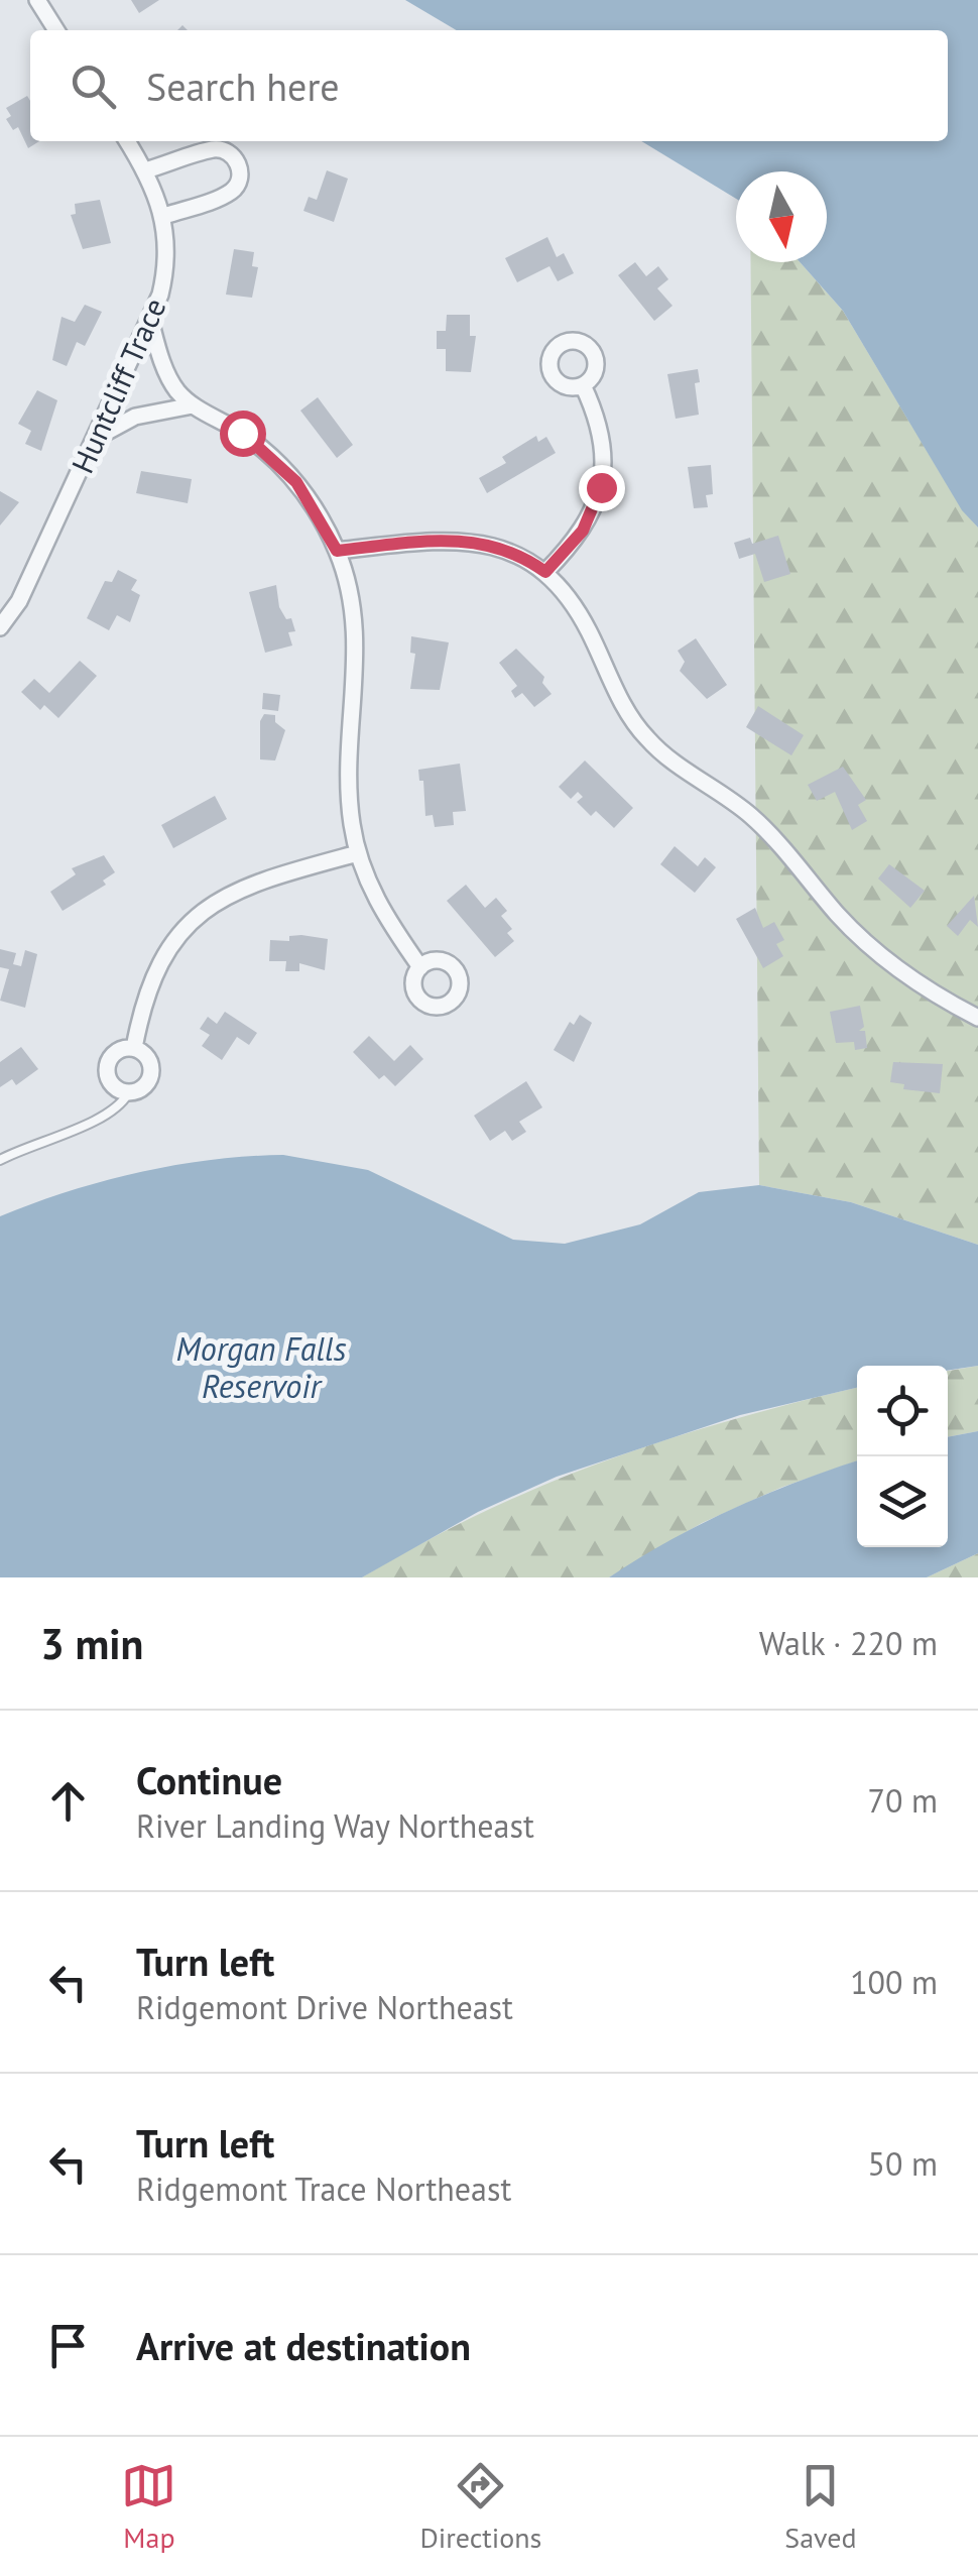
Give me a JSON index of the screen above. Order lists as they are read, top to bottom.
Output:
{
  "streets": {
    "street": ["Huntcliff Trace"]
  },
  "water": ["Morgan Falls Reservoir"],
  "north": "bottom",
  "page": {
    "search": "Search here",
    "heading": ["3 min", "Walk · 220 m"],
    "list": [
      ["Continue", "River Landing Way Northeast", "70 m"],
      ["Turn left", "Ridgemont Drive Northeast", "100 m"],
      ["Turn left", "Ridgemont Trace Northeast", "50 m"],
      "Arrive at destination"
    ],
    "nav": ["Map", "Directions", "Saved"]
  }
}
